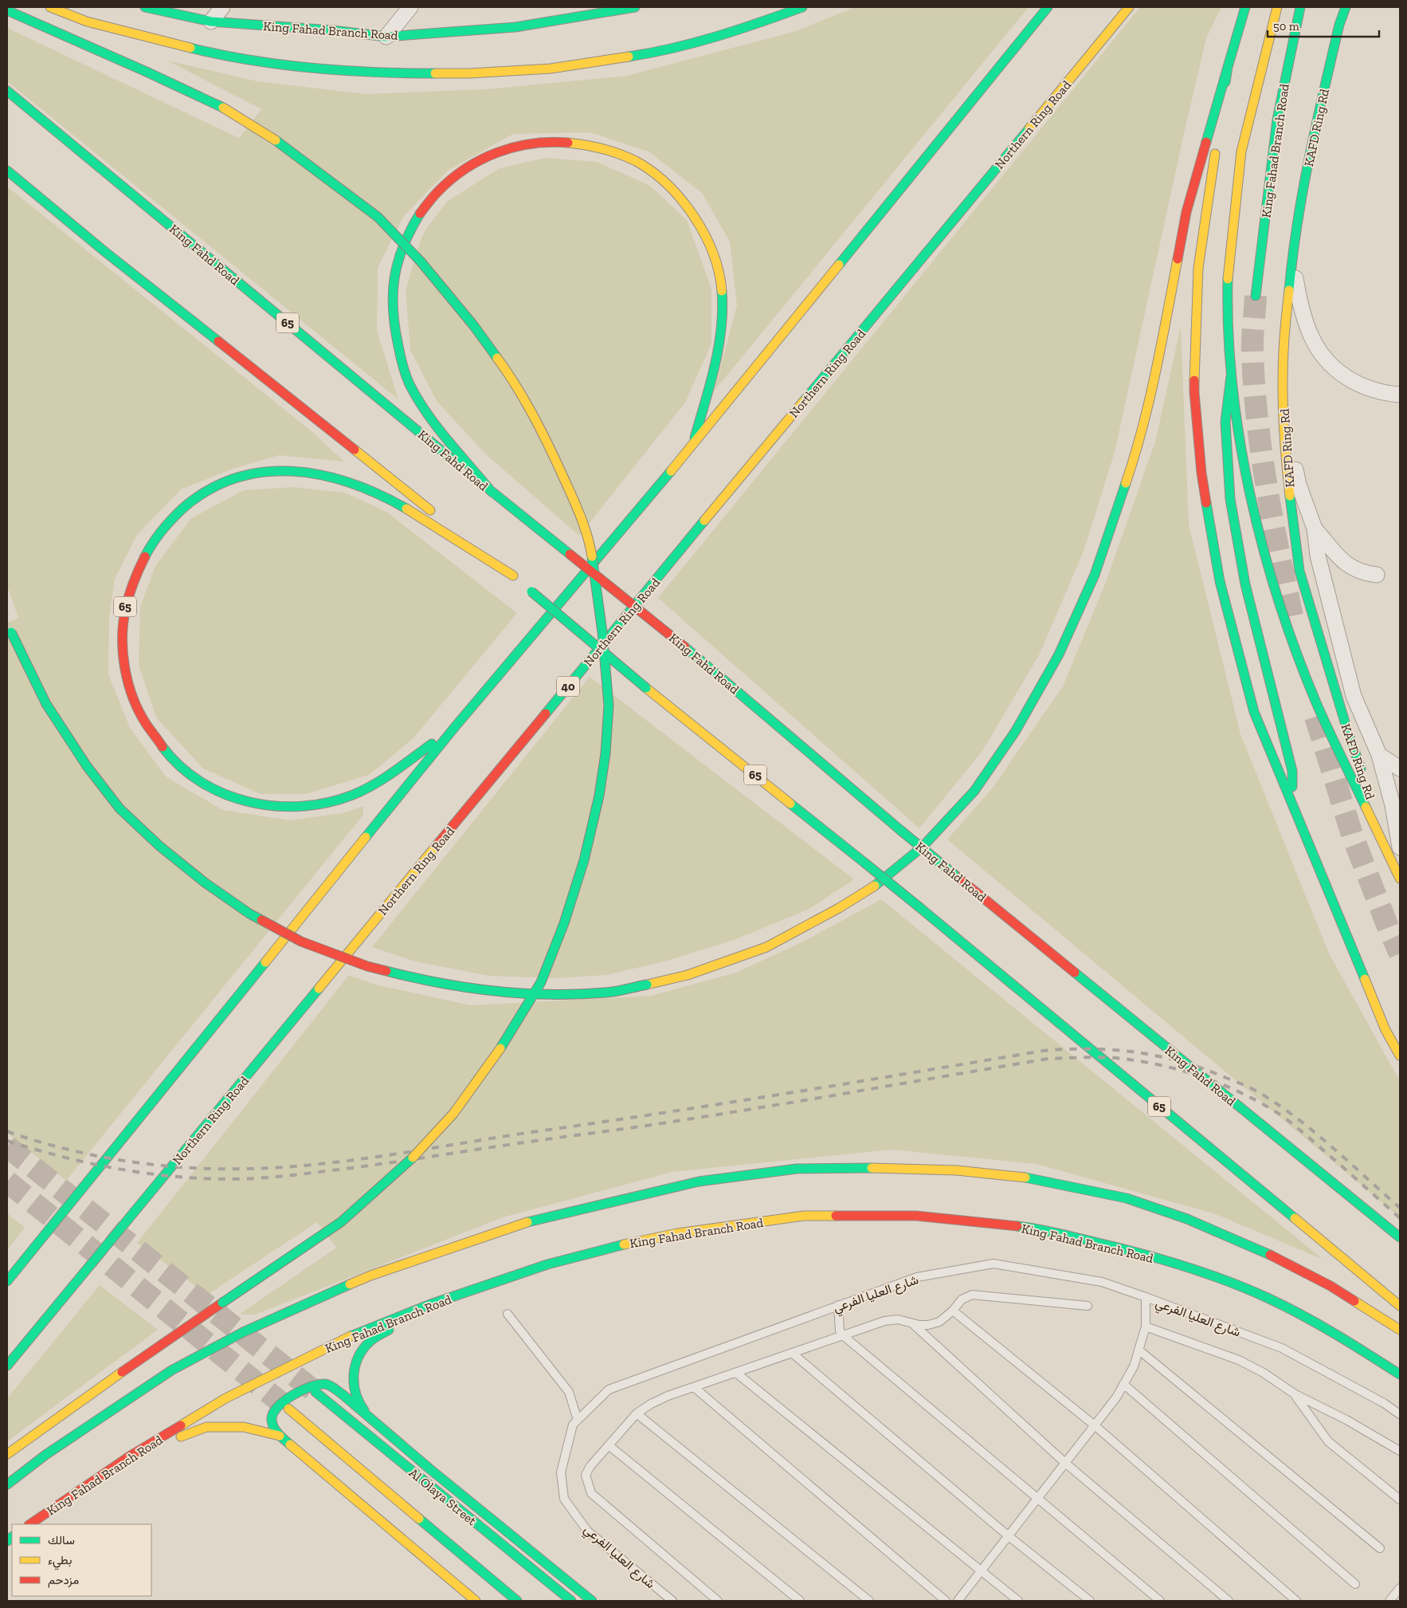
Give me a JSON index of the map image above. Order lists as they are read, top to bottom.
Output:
{
  "streets": {
    "main road": [
      "King Fahad Branch Road",
      "Northern Ring Road",
      "KAFD Ring Rd",
      "King Fahd Road",
      "65",
      "40",
      "Al Olaya Street"
    ],
    "lane": ["شارع العليا الفرعي"]
  },
  "legend": ["سالك", "بطيء", "مزدحم"],
  "scale_bar": "50 m"
}
